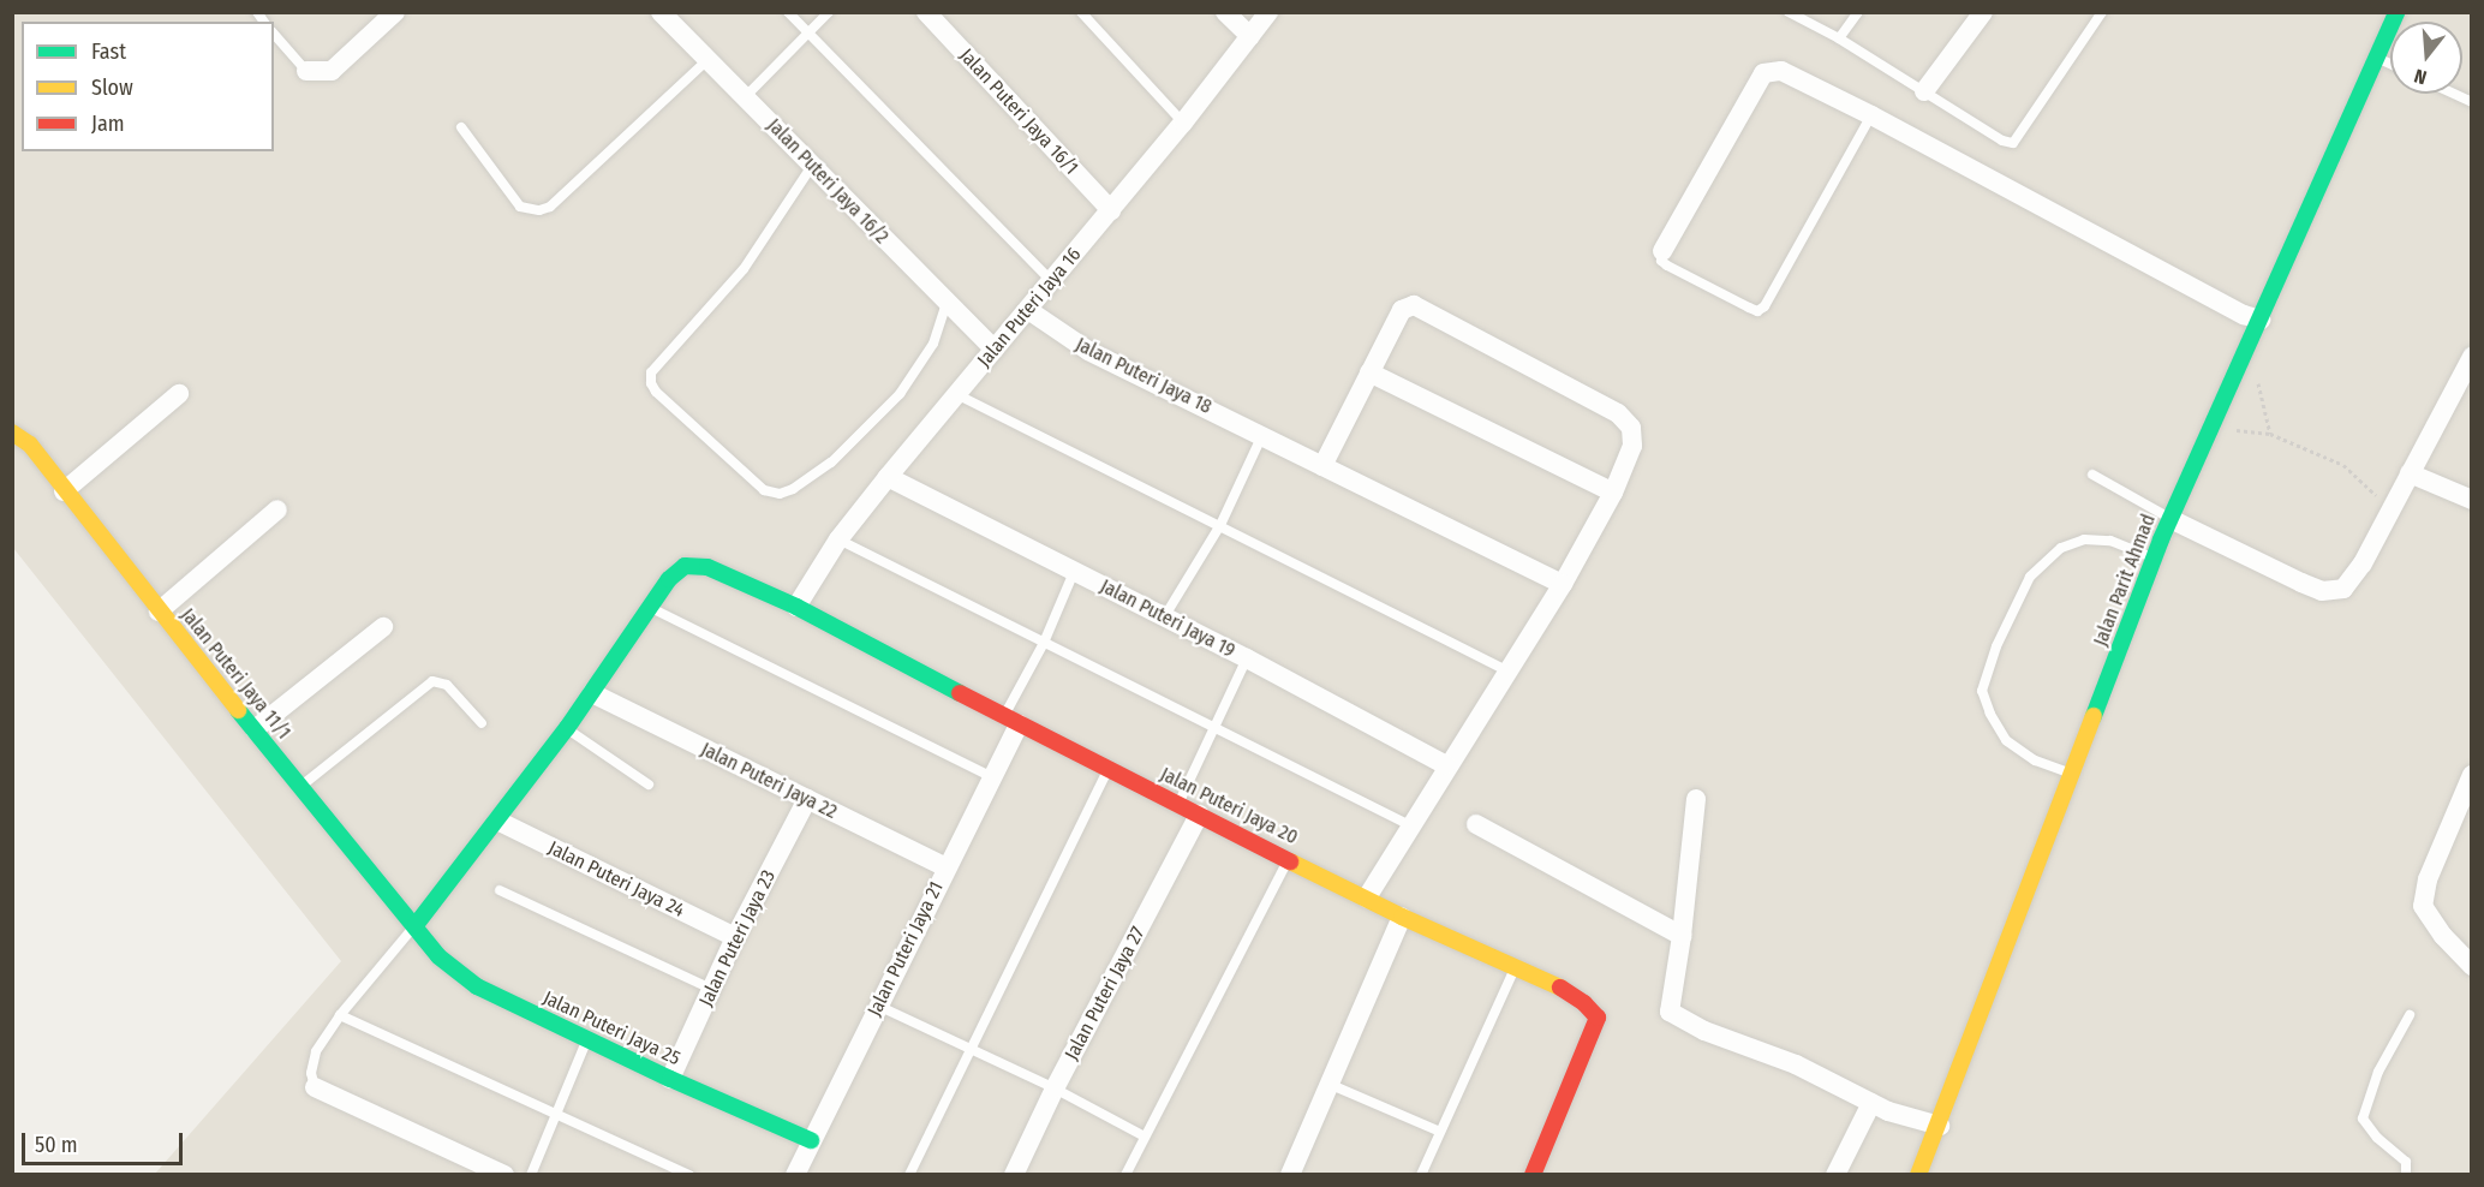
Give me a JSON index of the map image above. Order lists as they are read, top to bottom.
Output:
{
  "streets": {
    "street": [
      "Jalan Puteri Jaya 16/1",
      "Jalan Puteri Jaya 16/2",
      "Jalan Puteri Jaya 16",
      "Jalan Puteri Jaya 18",
      "Jalan Parit Ahmad",
      "Jalan Puteri Jaya 19",
      "Jalan Puteri Jaya 11/1",
      "Jalan Puteri Jaya 22",
      "Jalan Puteri Jaya 20",
      "Jalan Puteri Jaya 24",
      "Jalan Puteri Jaya 23",
      "Jalan Puteri Jaya 21",
      "Jalan Puteri Jaya 27",
      "Jalan Puteri Jaya 25"
    ]
  },
  "crossings": [
    ["Jalan Puteri Jaya 16/1", "Jalan Puteri Jaya 16"],
    ["Jalan Puteri Jaya 16/2", "Jalan Puteri Jaya 16"],
    ["Jalan Puteri Jaya 16", "Jalan Puteri Jaya 18"],
    ["Jalan Puteri Jaya 16", "Jalan Puteri Jaya 19"],
    ["Jalan Puteri Jaya 16", "Jalan Puteri Jaya 20"],
    ["Jalan Puteri Jaya 11/1", "Jalan Puteri Jaya 25"],
    ["Jalan Puteri Jaya 22", "Jalan Puteri Jaya 23"],
    ["Jalan Puteri Jaya 22", "Jalan Puteri Jaya 21"],
    ["Jalan Puteri Jaya 20", "Jalan Puteri Jaya 21"],
    ["Jalan Puteri Jaya 20", "Jalan Puteri Jaya 27"],
    ["Jalan Puteri Jaya 24", "Jalan Puteri Jaya 23"],
    ["Jalan Puteri Jaya 23", "Jalan Puteri Jaya 25"],
    ["Jalan Puteri Jaya 21", "Jalan Puteri Jaya 25"]
  ],
  "legend": ["Fast", "Slow", "Jam"],
  "scale_bar": "50 m",
  "north": "bottom"
}
